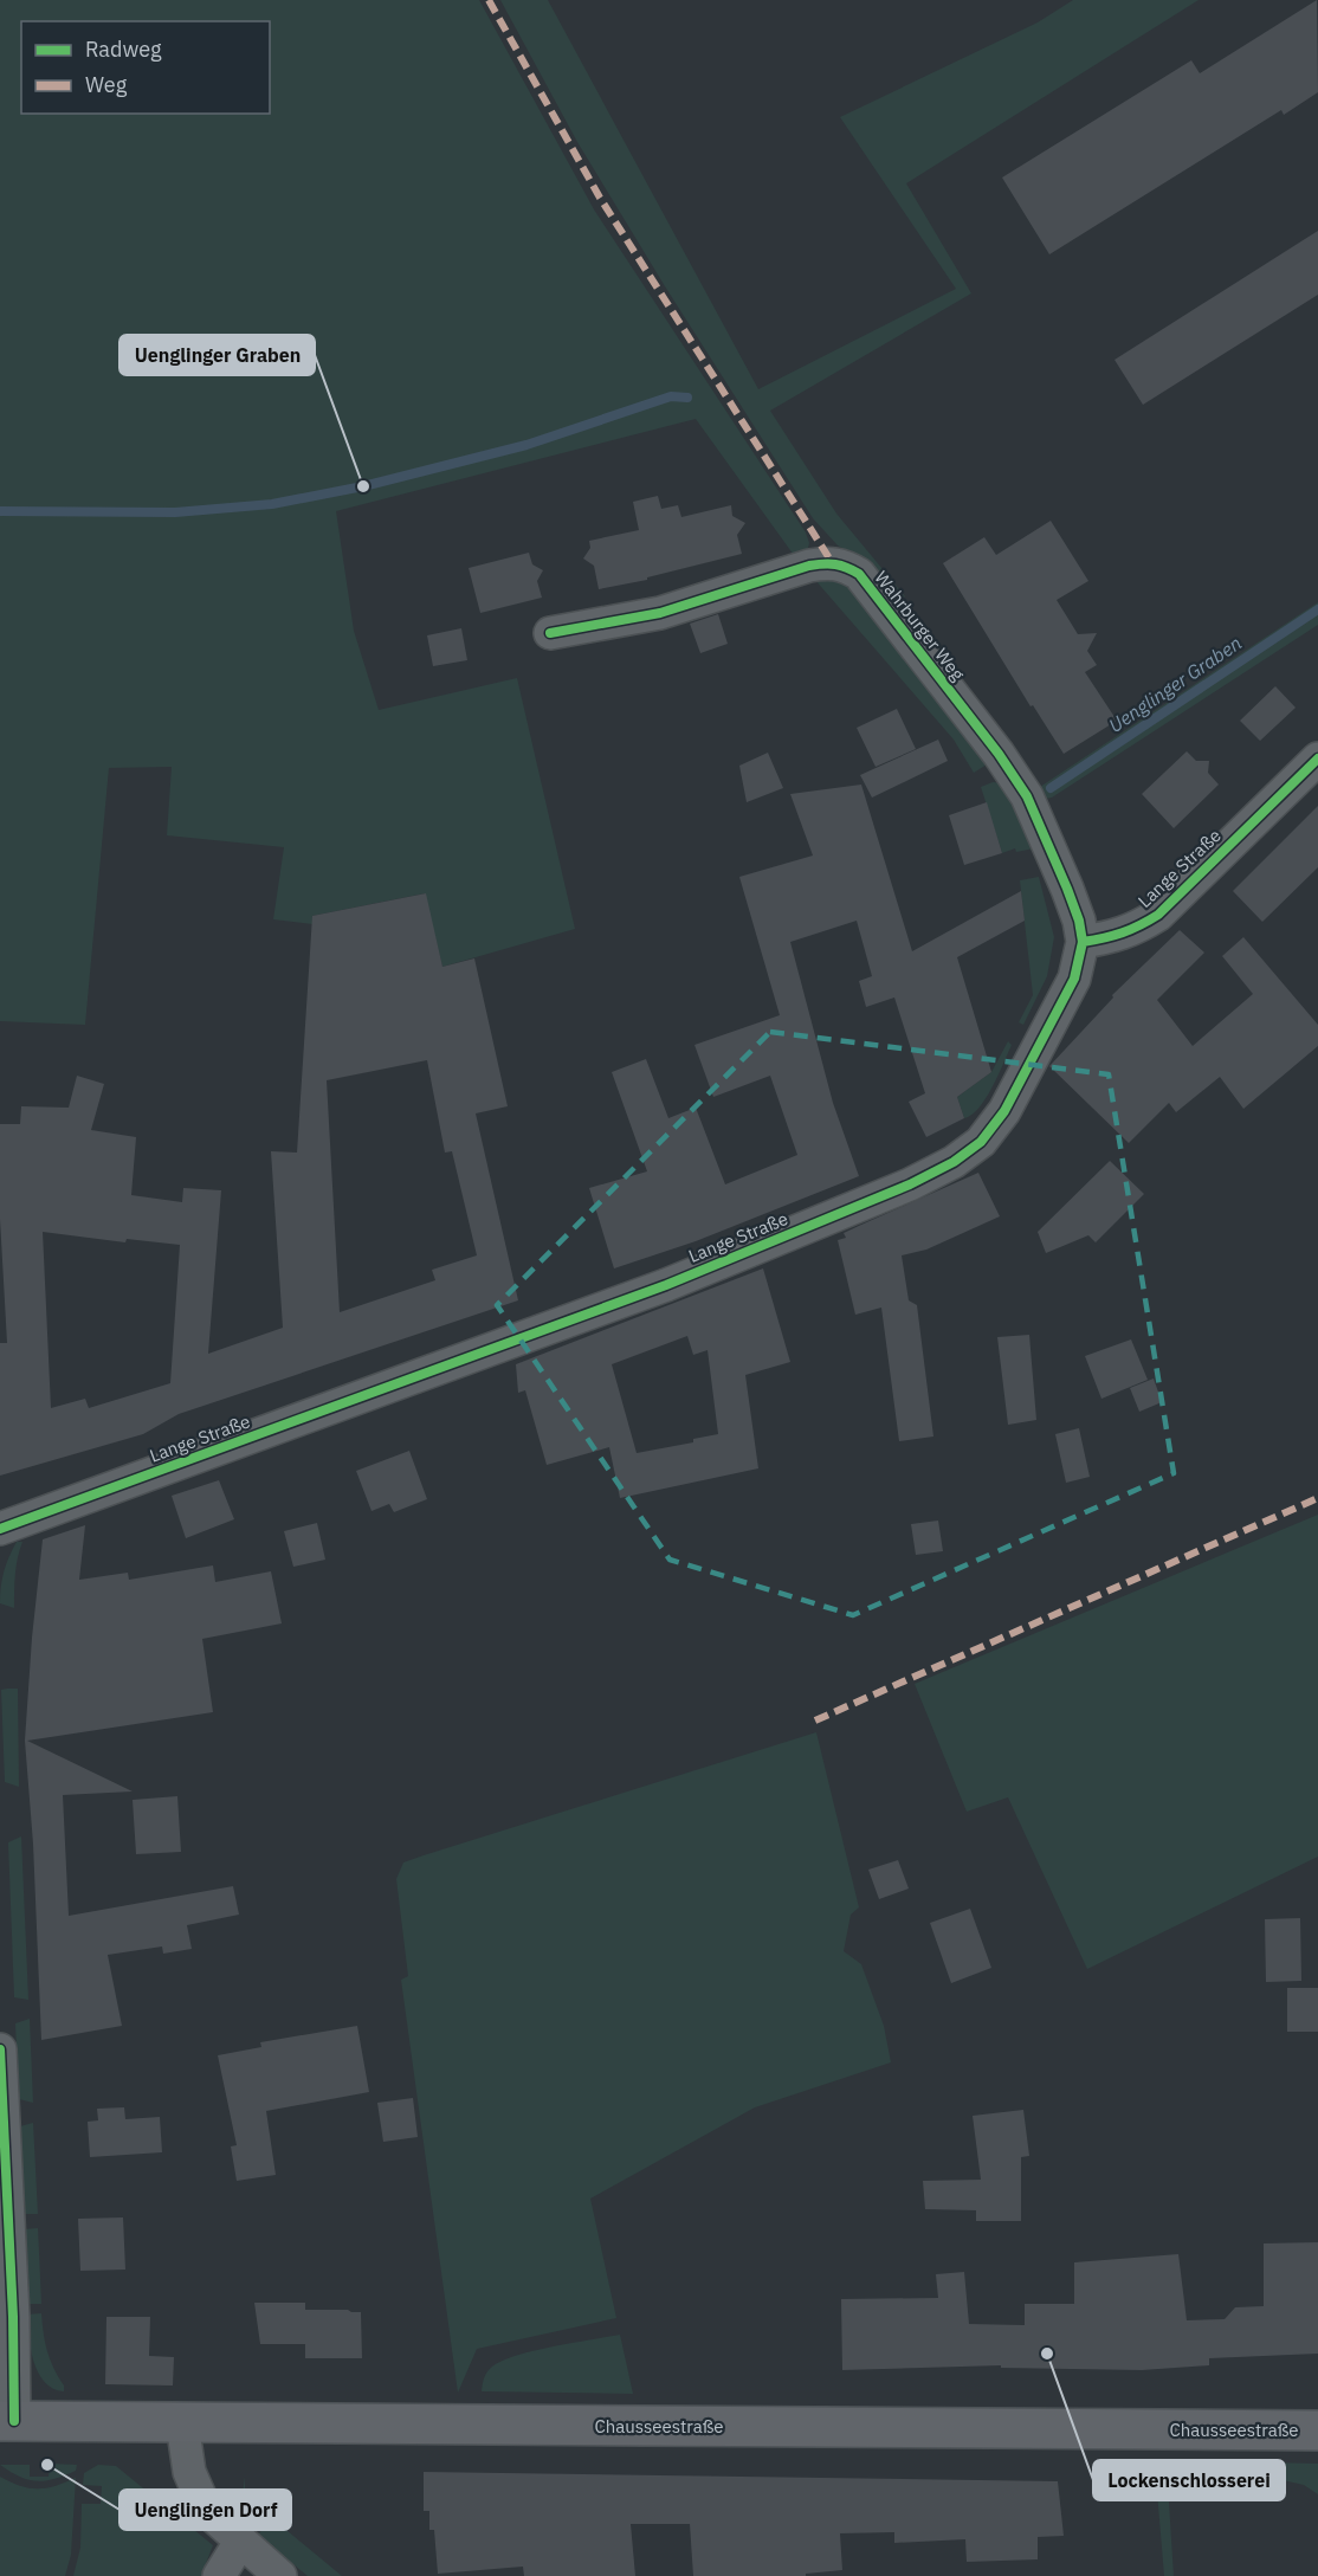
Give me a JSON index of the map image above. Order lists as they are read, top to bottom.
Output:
{
  "streets": {
    "main road": ["Chausseestraße"],
    "street": ["Wahrburger Weg", "Lange Straße"]
  },
  "crossings": [
    ["Wahrburger Weg", "Lange Straße"]
  ],
  "water": ["Uenglinger Graben"],
  "places": ["Uenglinger Graben", "Lockenschlosserei", "Uenglingen Dorf"],
  "legend": ["Radweg", "Weg"]
}
